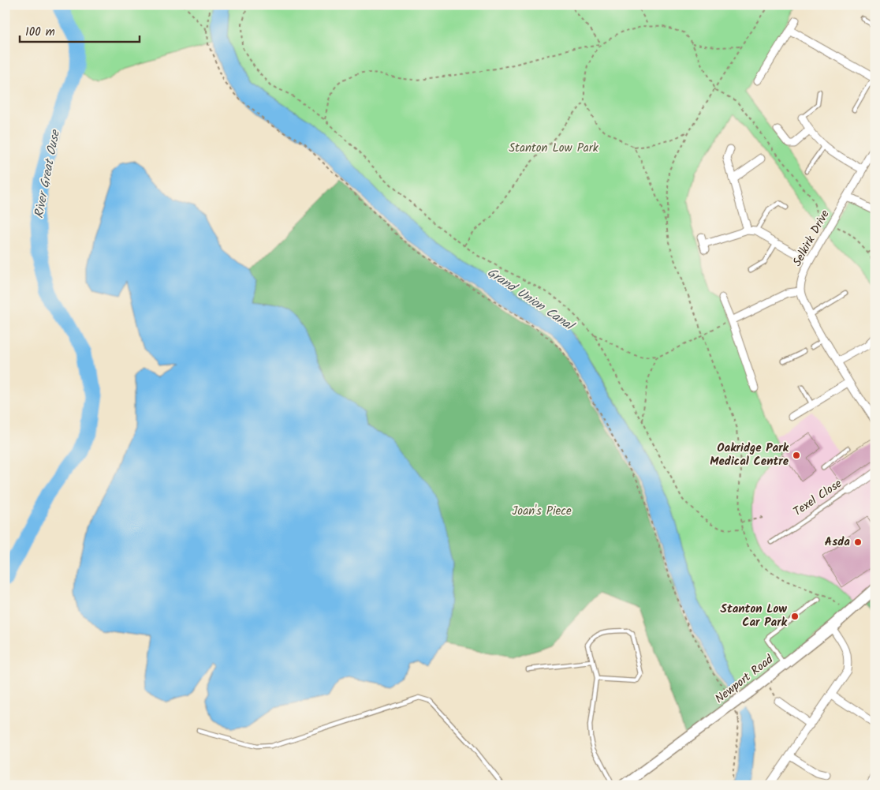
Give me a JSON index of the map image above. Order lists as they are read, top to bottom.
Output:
{
  "streets": {
    "street": ["Selkirk Drive", "Texel Close", "Newport Road"]
  },
  "water": ["River Great Ouse", "Grand Union Canal"],
  "parks": ["Stanton Low Park", "Joan's Piece"],
  "places": ["Oakridge Park Medical Centre", "Asda", "Stanton Low Car Park"],
  "scale_bar": "100 m"
}
